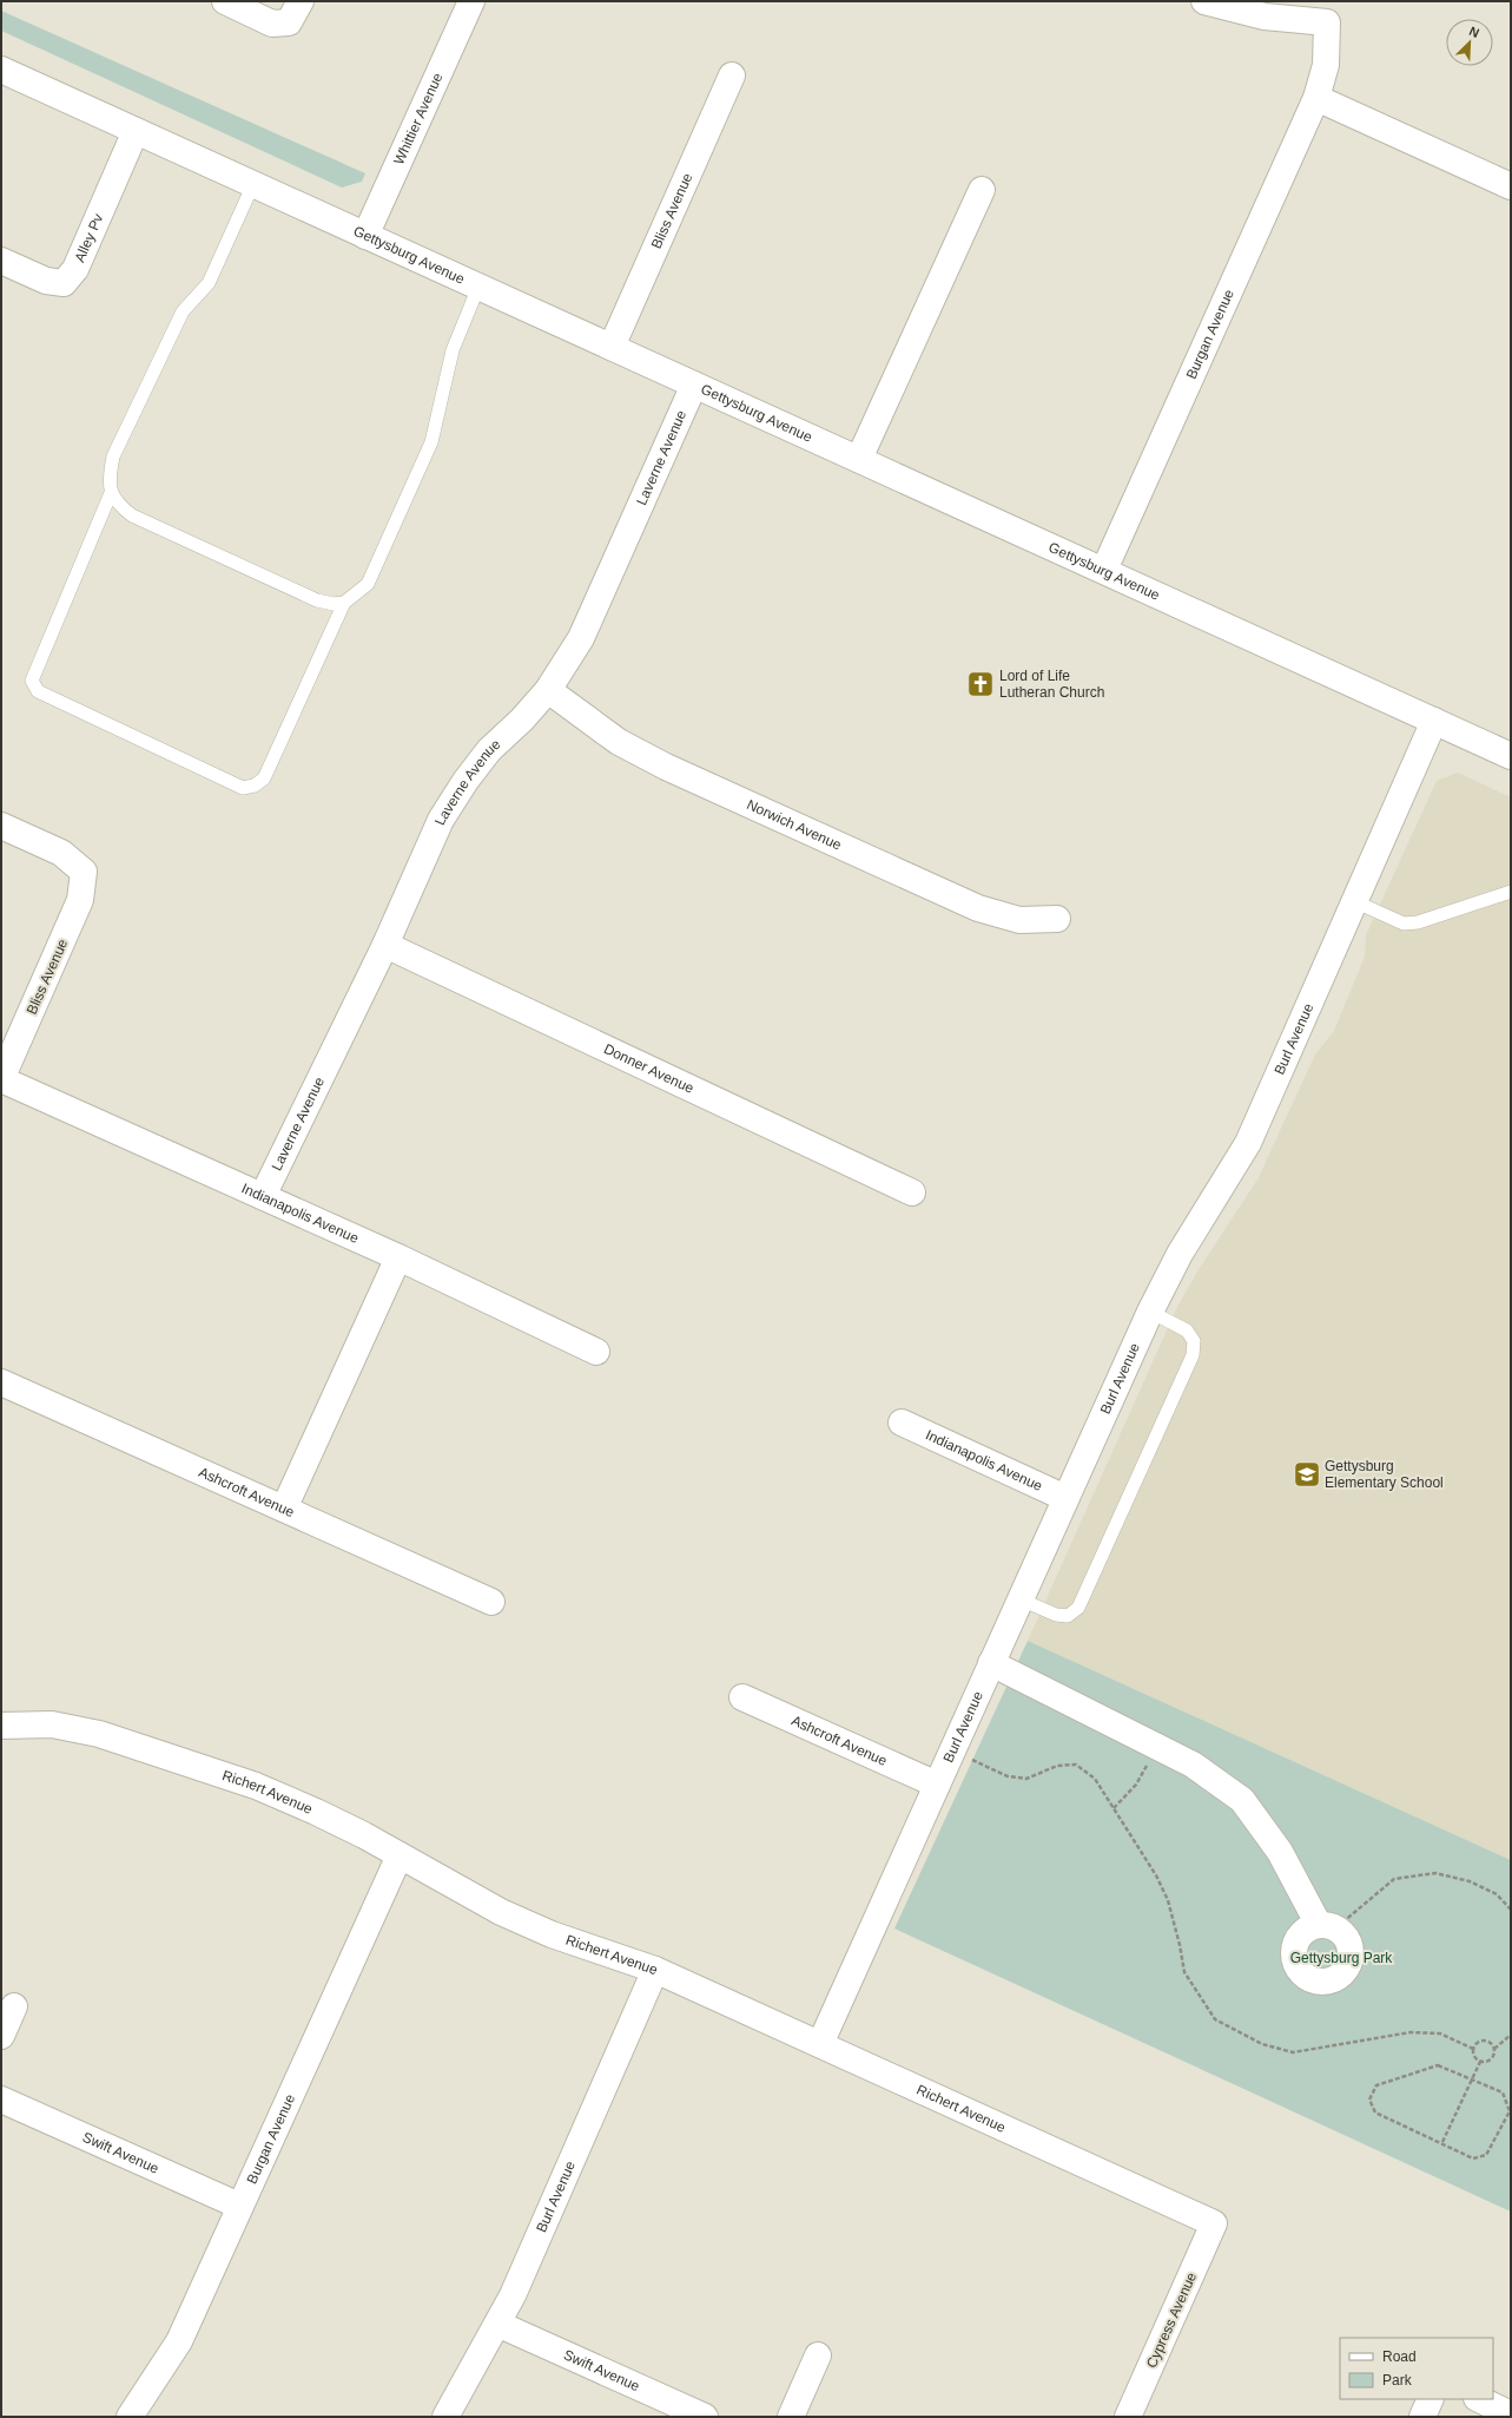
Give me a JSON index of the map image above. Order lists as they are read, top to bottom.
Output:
{
  "streets": {
    "street": [
      "Whittier Avenue",
      "Bliss Avenue",
      "Alley Pv",
      "Gettysburg Avenue",
      "Burgan Avenue",
      "Laverne Avenue",
      "Norwich Avenue",
      "Burl Avenue",
      "Donner Avenue",
      "Indianapolis Avenue",
      "Ashcroft Avenue",
      "Richert Avenue",
      "Swift Avenue",
      "Cypress Avenue"
    ]
  },
  "crossings": [
    ["Whittier Avenue", "Gettysburg Avenue"],
    ["Bliss Avenue", "Gettysburg Avenue"],
    ["Bliss Avenue", "Indianapolis Avenue"],
    ["Alley Pv", "Gettysburg Avenue"],
    ["Gettysburg Avenue", "Burgan Avenue"],
    ["Gettysburg Avenue", "Laverne Avenue"],
    ["Gettysburg Avenue", "Burl Avenue"],
    ["Burgan Avenue", "Richert Avenue"],
    ["Burgan Avenue", "Swift Avenue"],
    ["Laverne Avenue", "Norwich Avenue"],
    ["Laverne Avenue", "Donner Avenue"],
    ["Laverne Avenue", "Indianapolis Avenue"],
    ["Burl Avenue", "Indianapolis Avenue"],
    ["Burl Avenue", "Ashcroft Avenue"],
    ["Burl Avenue", "Richert Avenue"],
    ["Burl Avenue", "Swift Avenue"],
    ["Richert Avenue", "Cypress Avenue"]
  ],
  "parks": ["Gettysburg Park"],
  "places": {
    "church": ["Lord of Life Lutheran Church"],
    "school or university": ["Gettysburg Elementary School"]
  },
  "legend": ["Road", "Park"],
  "north": "top right"
}
